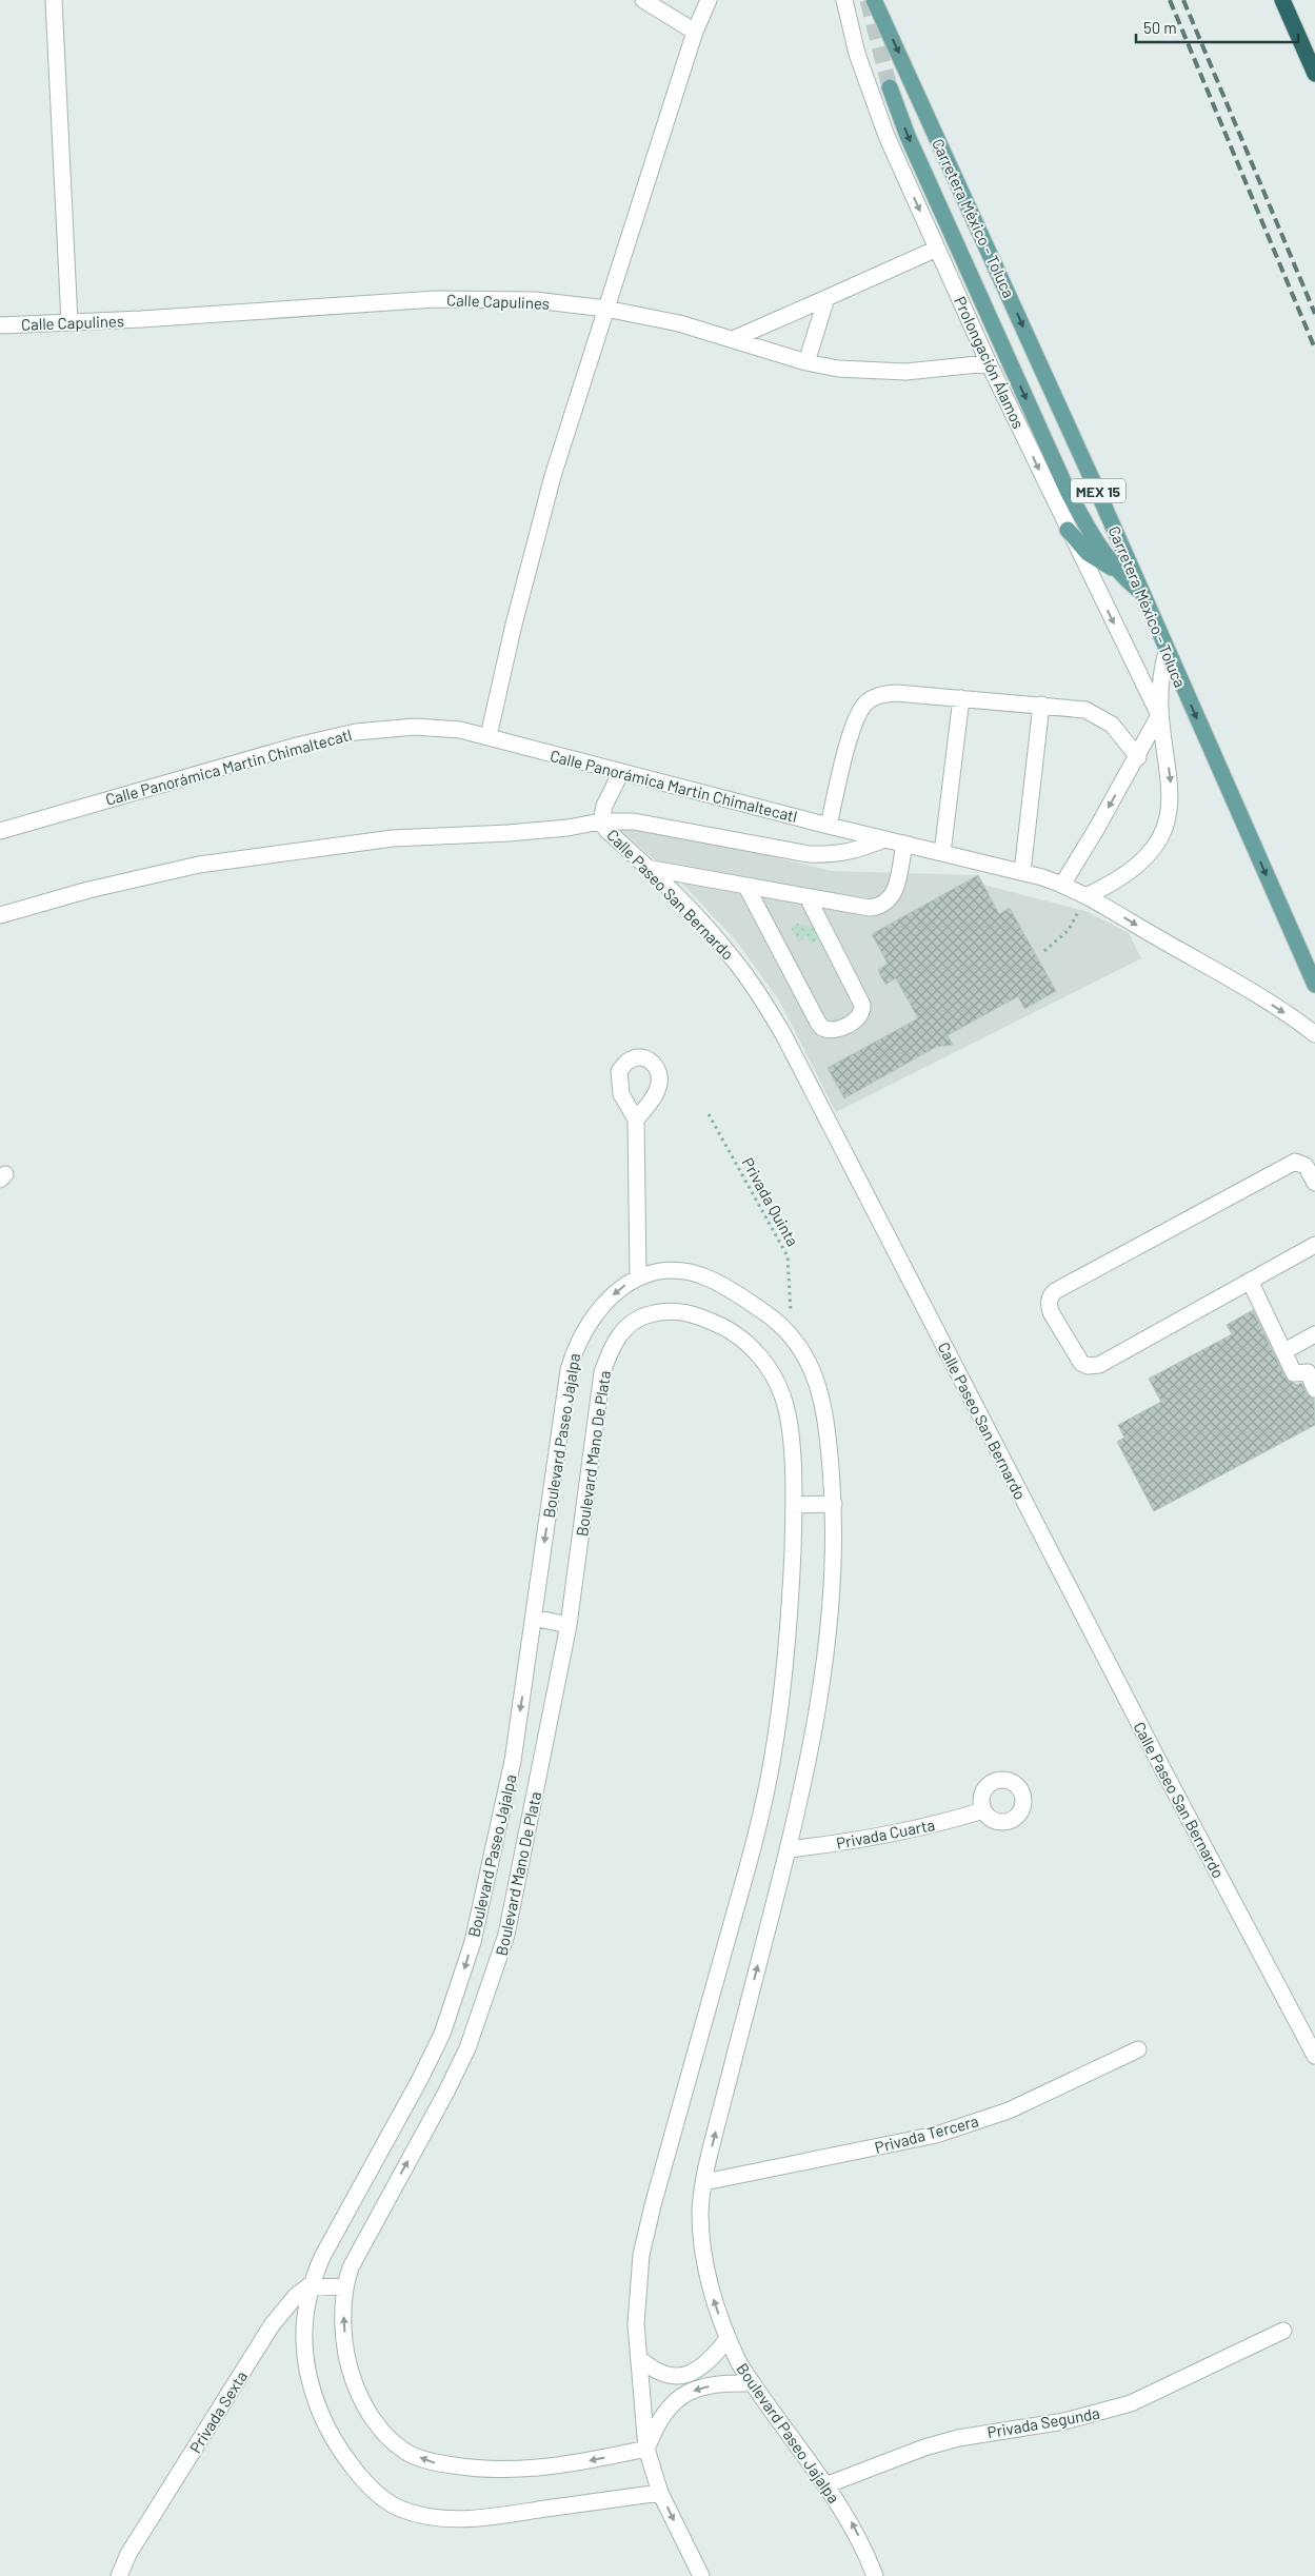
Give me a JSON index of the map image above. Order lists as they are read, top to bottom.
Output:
{
  "streets": {
    "main road": ["Carretera México - Toluca", "MEX 15"],
    "street": [
      "Calle Capulines",
      "Prolongación Álamos",
      "Calle Panorámica Martin Chimaltecatl",
      "Calle Paseo San Bernardo",
      "Boulevard Paseo Jajalpa",
      "Boulevard Mano De Plata",
      "Privada Cuarta",
      "Privada Tercera",
      "Privada Sexta",
      "Privada Segunda"
    ],
    "path": ["Privada Quinta"]
  },
  "crossings": [
    ["Carretera México - Toluca", "Prolongación Álamos"],
    ["Calle Capulines", "Prolongación Álamos"],
    ["Prolongación Álamos", "Calle Panorámica Martin Chimaltecatl"],
    ["Privada Quinta", "Boulevard Paseo Jajalpa"],
    ["Boulevard Paseo Jajalpa", "Boulevard Mano De Plata"],
    ["Boulevard Paseo Jajalpa", "Privada Cuarta"],
    ["Boulevard Paseo Jajalpa", "Privada Tercera"],
    ["Boulevard Paseo Jajalpa", "Privada Sexta"],
    ["Boulevard Paseo Jajalpa", "Privada Segunda"]
  ],
  "one_way": ["Prolongación Álamos"],
  "scale_bar": "50 m"
}
